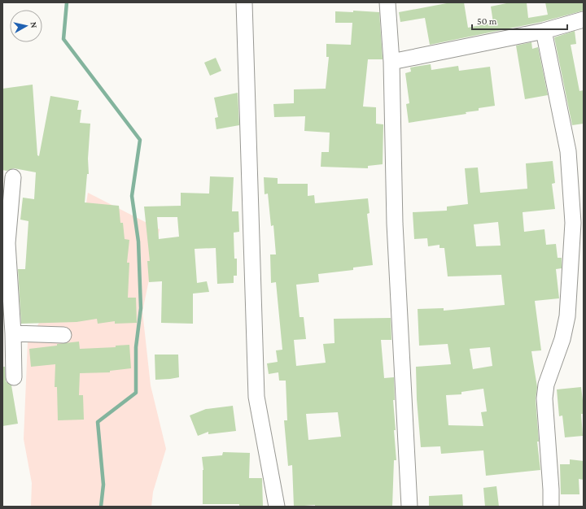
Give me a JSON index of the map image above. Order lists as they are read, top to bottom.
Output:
{
  "scale_bar": "50 m",
  "north": "right"
}
